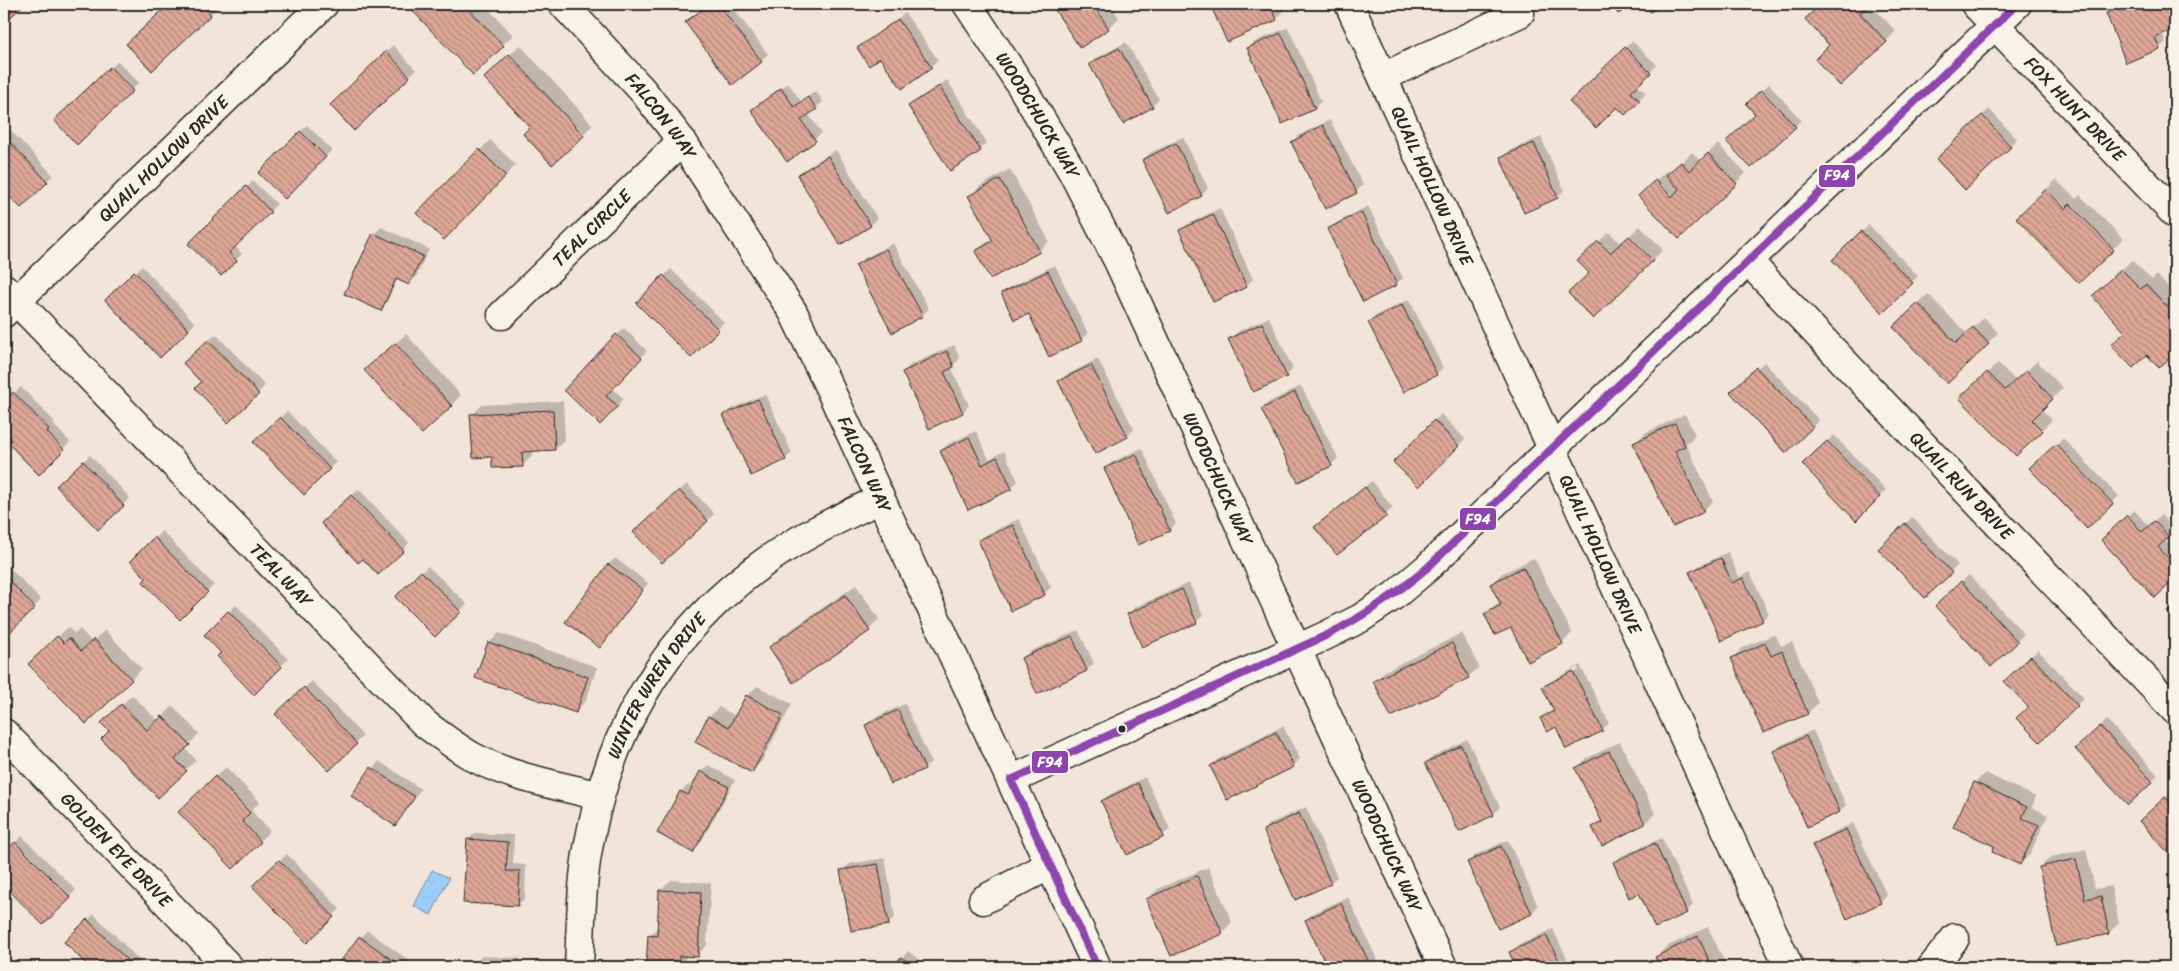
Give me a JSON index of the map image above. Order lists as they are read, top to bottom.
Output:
{
  "streets": {
    "street": [
      "FOX HUNT DRIVE",
      "FALCON WAY",
      "WOODCHUCK WAY",
      "QUAIL HOLLOW DRIVE",
      "TEAL CIRCLE",
      "QUAIL RUN DRIVE",
      "TEAL WAY",
      "WINTER WREN DRIVE",
      "GOLDEN EYE DRIVE"
    ]
  },
  "crossings": [
    ["FALCON WAY", "TEAL CIRCLE"],
    ["FALCON WAY", "WINTER WREN DRIVE"],
    ["QUAIL HOLLOW DRIVE", "TEAL WAY"],
    ["TEAL WAY", "WINTER WREN DRIVE"]
  ],
  "lines": ["transit line F94"]
}
